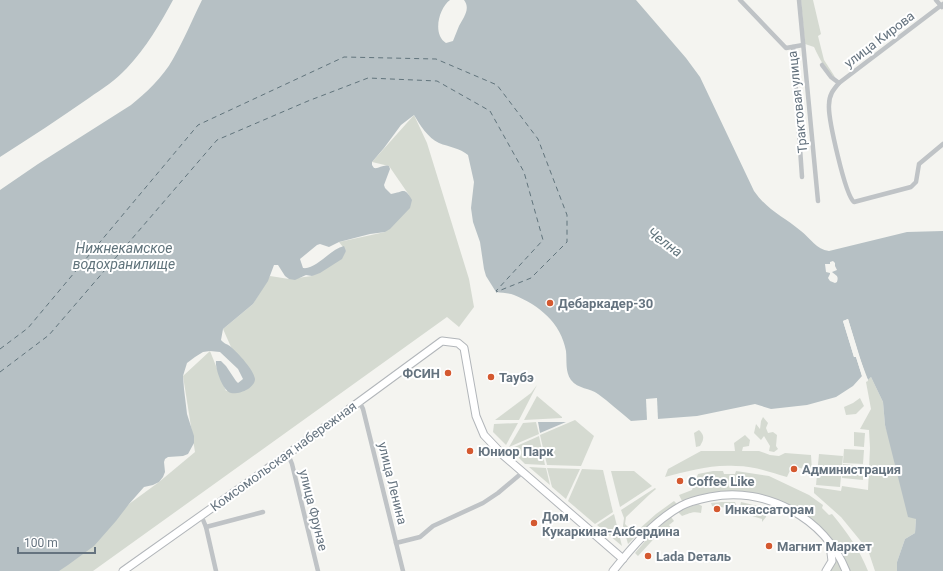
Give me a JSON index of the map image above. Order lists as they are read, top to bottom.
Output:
{
  "streets": {
    "street": [
      "улица Кирова",
      "Трактовая улица",
      "Комсомольская набережная",
      "улица Ленина",
      "улица Фрунзе"
    ]
  },
  "crossings": [
    ["Комсомольская набережная", "улица Ленина"],
    ["Комсомольская набережная", "улица Фрунзе"]
  ],
  "water": ["Челна", "Нижнекамское водохранилище"],
  "places": [
    "Дебаркадер-30",
    "ФСИН",
    "Таубэ",
    "Юниор Парк",
    "Администрация",
    "Coffee Like",
    "Инкассаторам",
    "Дом Кукаркина-Акбердина",
    "Магнит Маркет",
    "Lada Dеталь"
  ],
  "scale_bar": "100 m"
}
